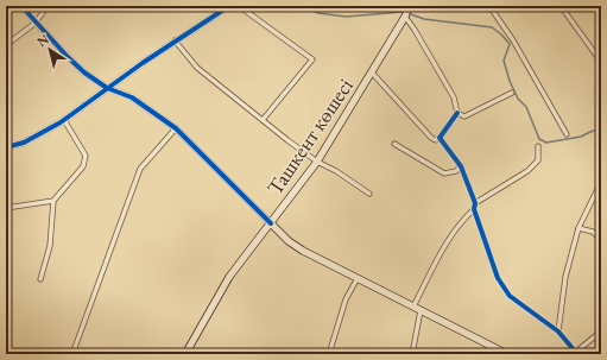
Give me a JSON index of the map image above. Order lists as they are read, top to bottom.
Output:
{
  "streets": {
    "main road": ["Ташкент көшесі"]
  },
  "north": "top left"
}
